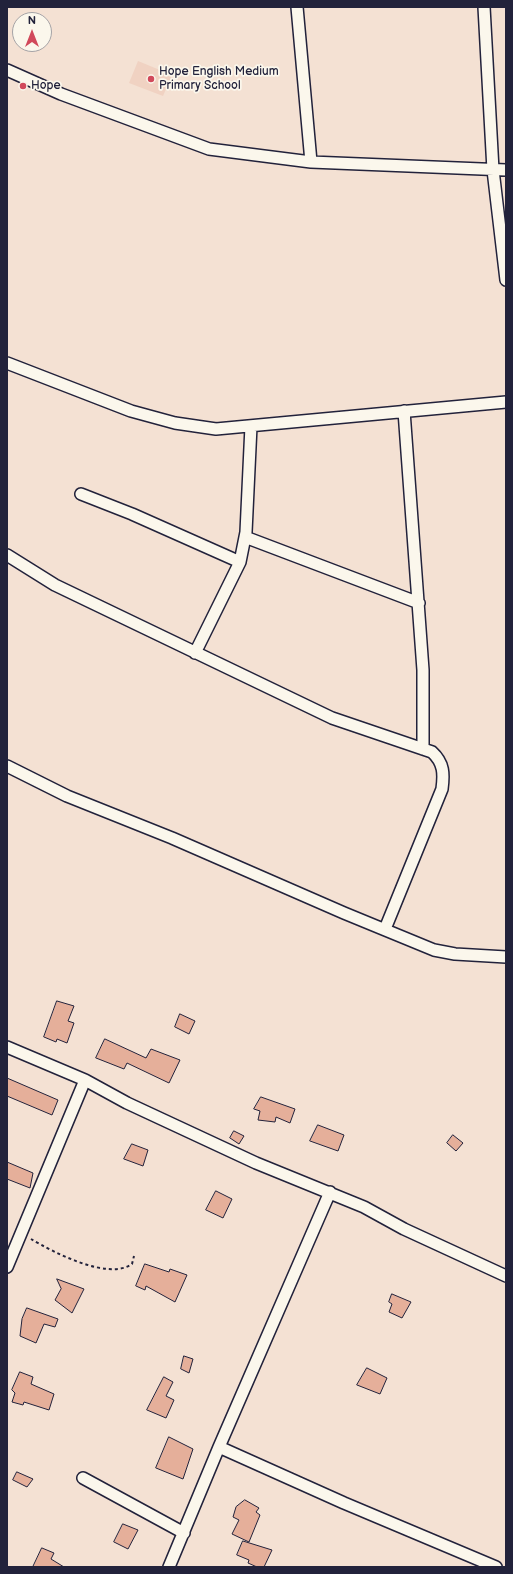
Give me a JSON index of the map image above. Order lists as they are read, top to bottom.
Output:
{
  "places": ["Hope English Medium Primary School", "Hope"],
  "north": "top"
}
